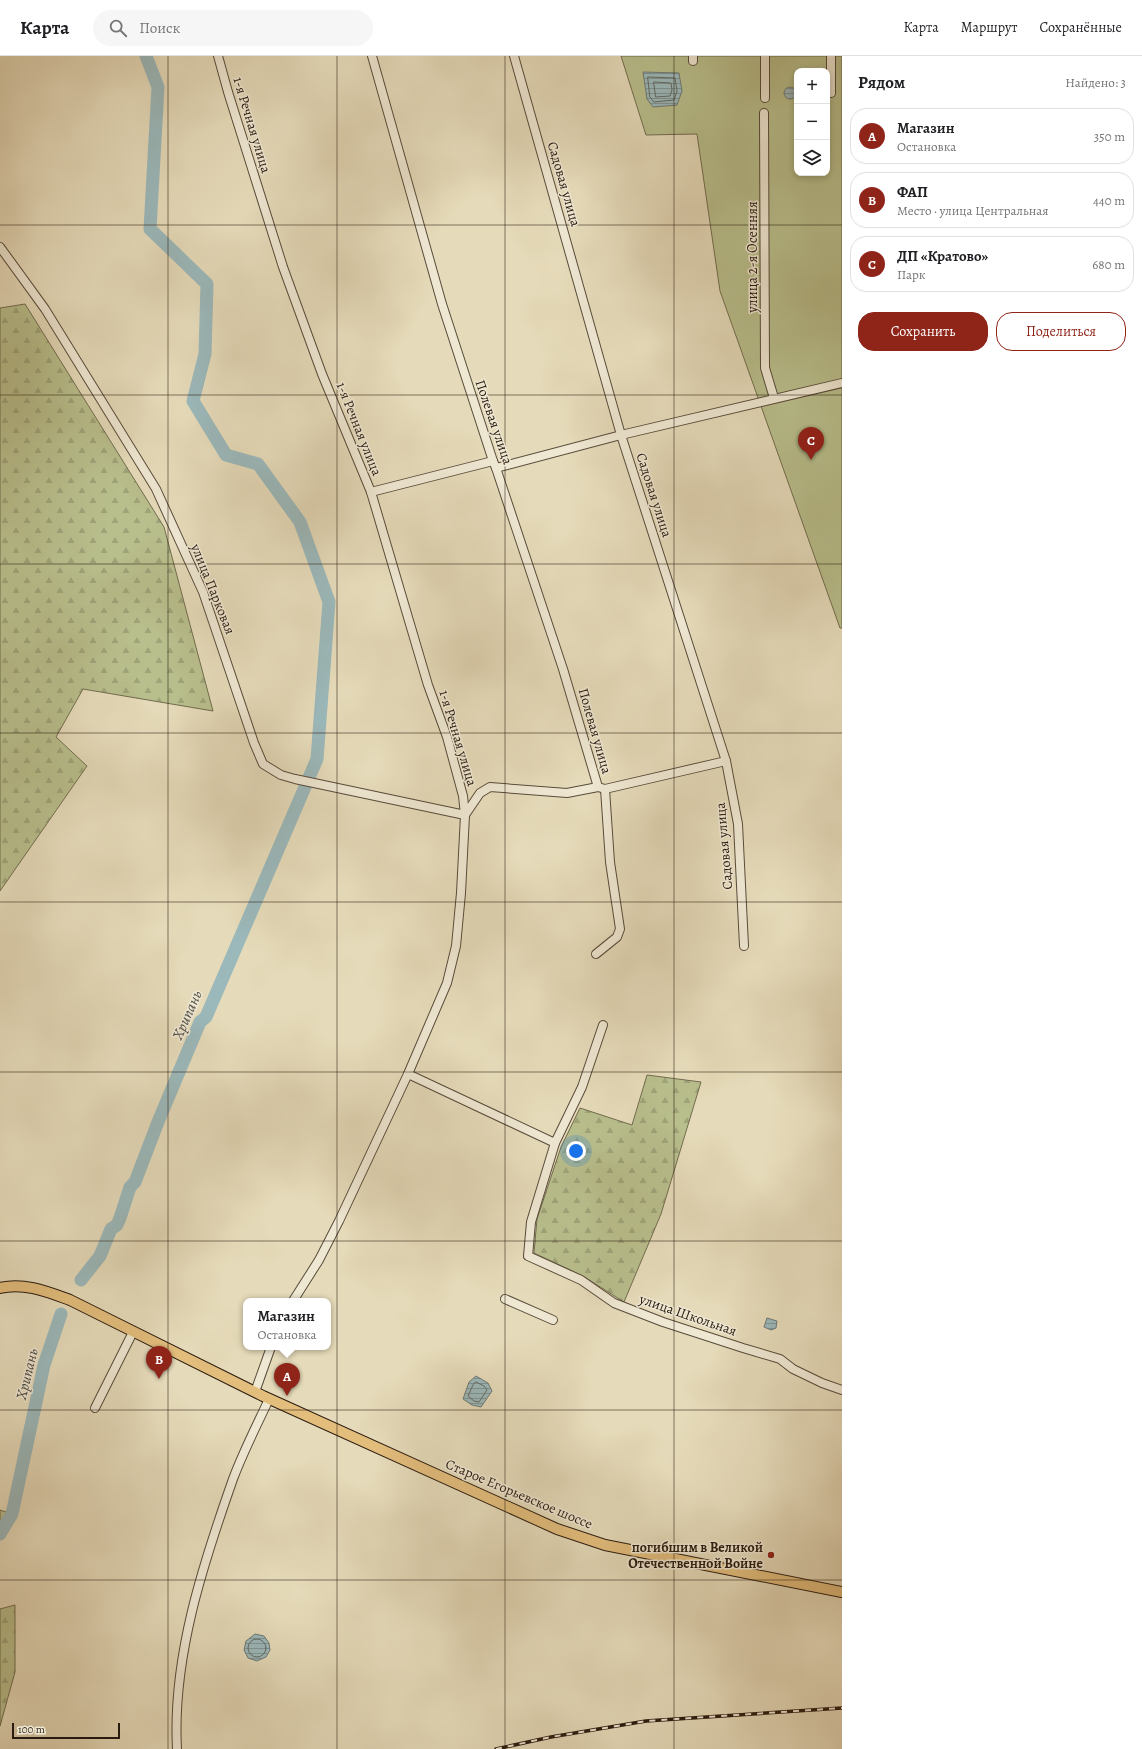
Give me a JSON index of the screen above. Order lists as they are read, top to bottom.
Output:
{
  "streets": {
    "main road": ["Старое Егорьевское шоссе"],
    "street": [
      "1-я Речная улица",
      "Садовая улица",
      "улица 2-я Осенняя",
      "Полевая улица",
      "улица Парковая",
      "улица Школьная"
    ]
  },
  "crossings": [
    ["1-я Речная улица", "улица Парковая"]
  ],
  "water": ["Хрипань"],
  "places": ["погибшим в Великой Отечественной Войне"],
  "scale_bar": "100 m",
  "page": {
    "header": "Карта",
    "search": "Поиск",
    "nav": ["Карта", "Маршрут", "Сохранённые"],
    "heading": ["Рядом", "Найдено: 3"],
    "map_buttons": ["+", "−"],
    "list": [
      {
        "mark": "A",
        "name": "Магазин",
        "note": "Остановка",
        "value": "350 m"
      },
      {
        "mark": "B",
        "name": "ФАП",
        "note": "Место · улица Центральная",
        "value": "440 m"
      },
      {
        "mark": "C",
        "name": "ДП «Кратово»",
        "note": "Парк",
        "value": "680 m"
      }
    ],
    "buttons": ["Сохранить", "Поделиться"],
    "pins": ["C", "B", "A"],
    "popup": ["Магазин", "Остановка"],
    "scale": "100 m"
  }
}
